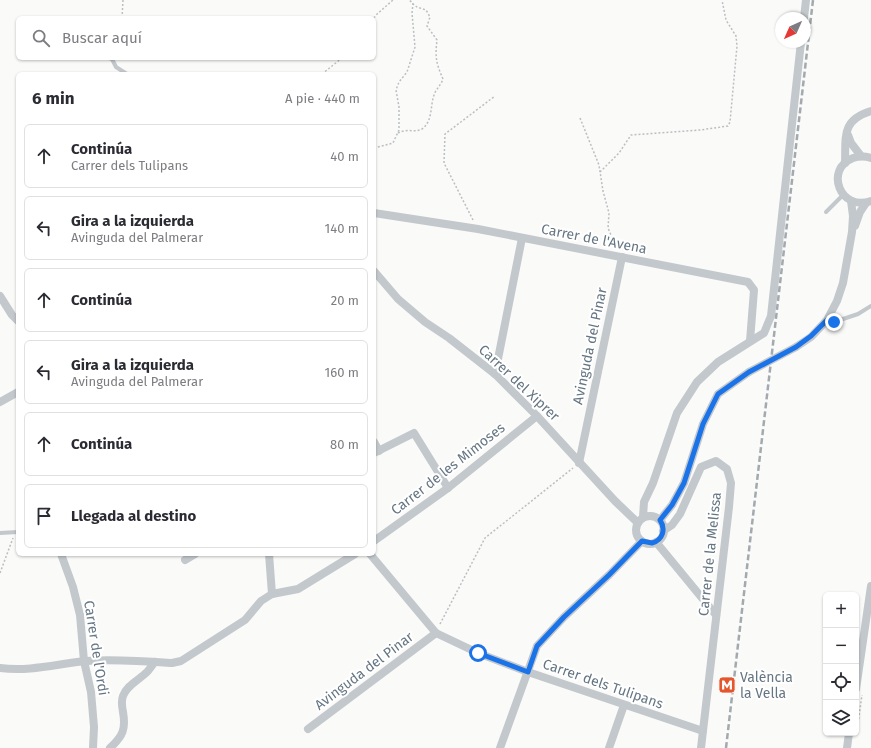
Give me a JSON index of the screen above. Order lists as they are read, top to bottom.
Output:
{
  "streets": {
    "street": [
      "Carrer de l'Avena",
      "Avinguda del Pinar",
      "Carrer del Xiprer",
      "Carrer de les Mimoses",
      "Carrer de la Melissa",
      "Carrer de l'Ordi",
      "Carrer dels Tulipans"
    ]
  },
  "crossings": [
    ["Carrer de l'Avena", "Avinguda del Pinar"],
    ["Avinguda del Pinar", "Carrer del Xiprer"],
    ["Avinguda del Pinar", "Carrer dels Tulipans"],
    ["Carrer del Xiprer", "Carrer de les Mimoses"],
    ["Carrer del Xiprer", "Carrer de la Melissa"],
    ["Carrer de la Melissa", "Carrer dels Tulipans"]
  ],
  "places": {
    "metro station": ["València la Vella"]
  },
  "north": "bottom left",
  "page": {
    "search": "Buscar aquí",
    "heading": ["6 min", "A pie · 440 m"],
    "list": [
      ["Continúa", "Carrer dels Tulipans", "40 m"],
      ["Gira a la izquierda", "Avinguda del Palmerar", "140 m"],
      ["Continúa", "20 m"],
      ["Gira a la izquierda", "Avinguda del Palmerar", "160 m"],
      ["Continúa", "80 m"],
      "Llegada al destino"
    ],
    "map_buttons": ["+", "−"]
  }
}
